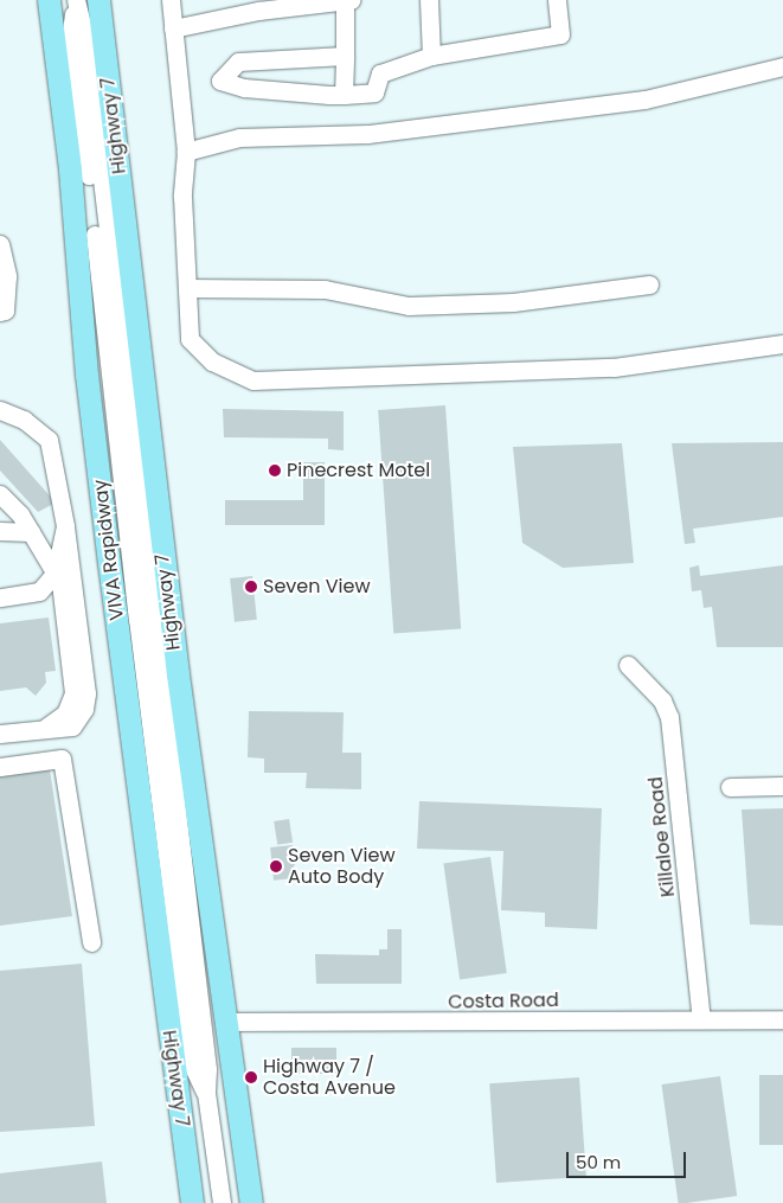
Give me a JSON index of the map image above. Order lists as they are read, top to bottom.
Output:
{
  "streets": {
    "main road": ["Highway 7"],
    "street": ["VIVA Rapidway", "Killaloe Road", "Costa Road"]
  },
  "crossings": [
    ["Highway 7", "Costa Road"],
    ["Killaloe Road", "Costa Road"]
  ],
  "places": [
    "Pinecrest Motel",
    "Seven View",
    "Seven View Auto Body",
    "Highway 7 / Costa Avenue"
  ],
  "scale_bar": "50 m"
}
